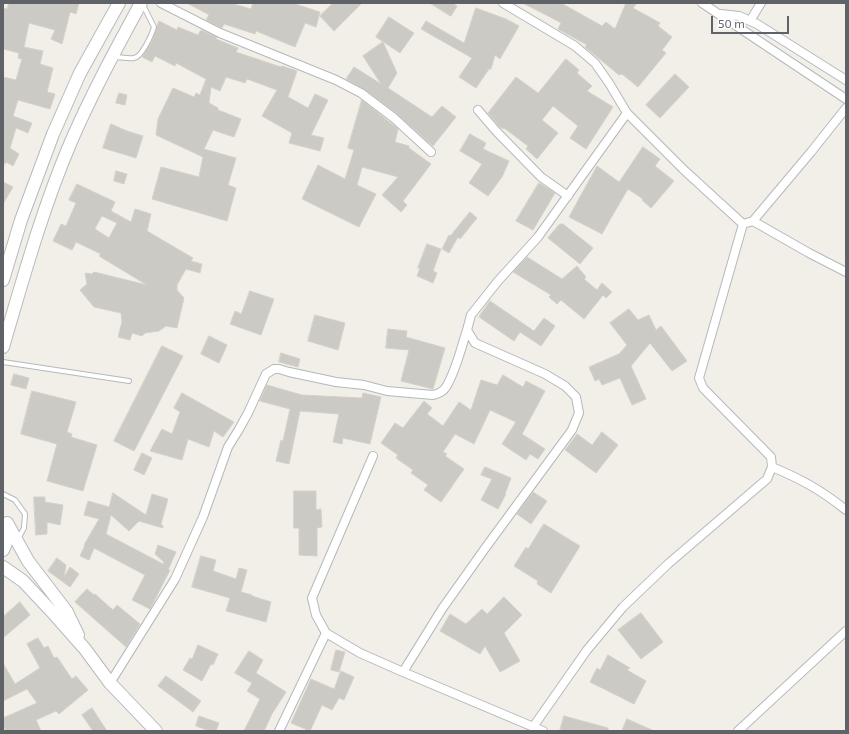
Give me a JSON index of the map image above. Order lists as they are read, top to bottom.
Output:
{
  "scale_bar": "50 m"
}
